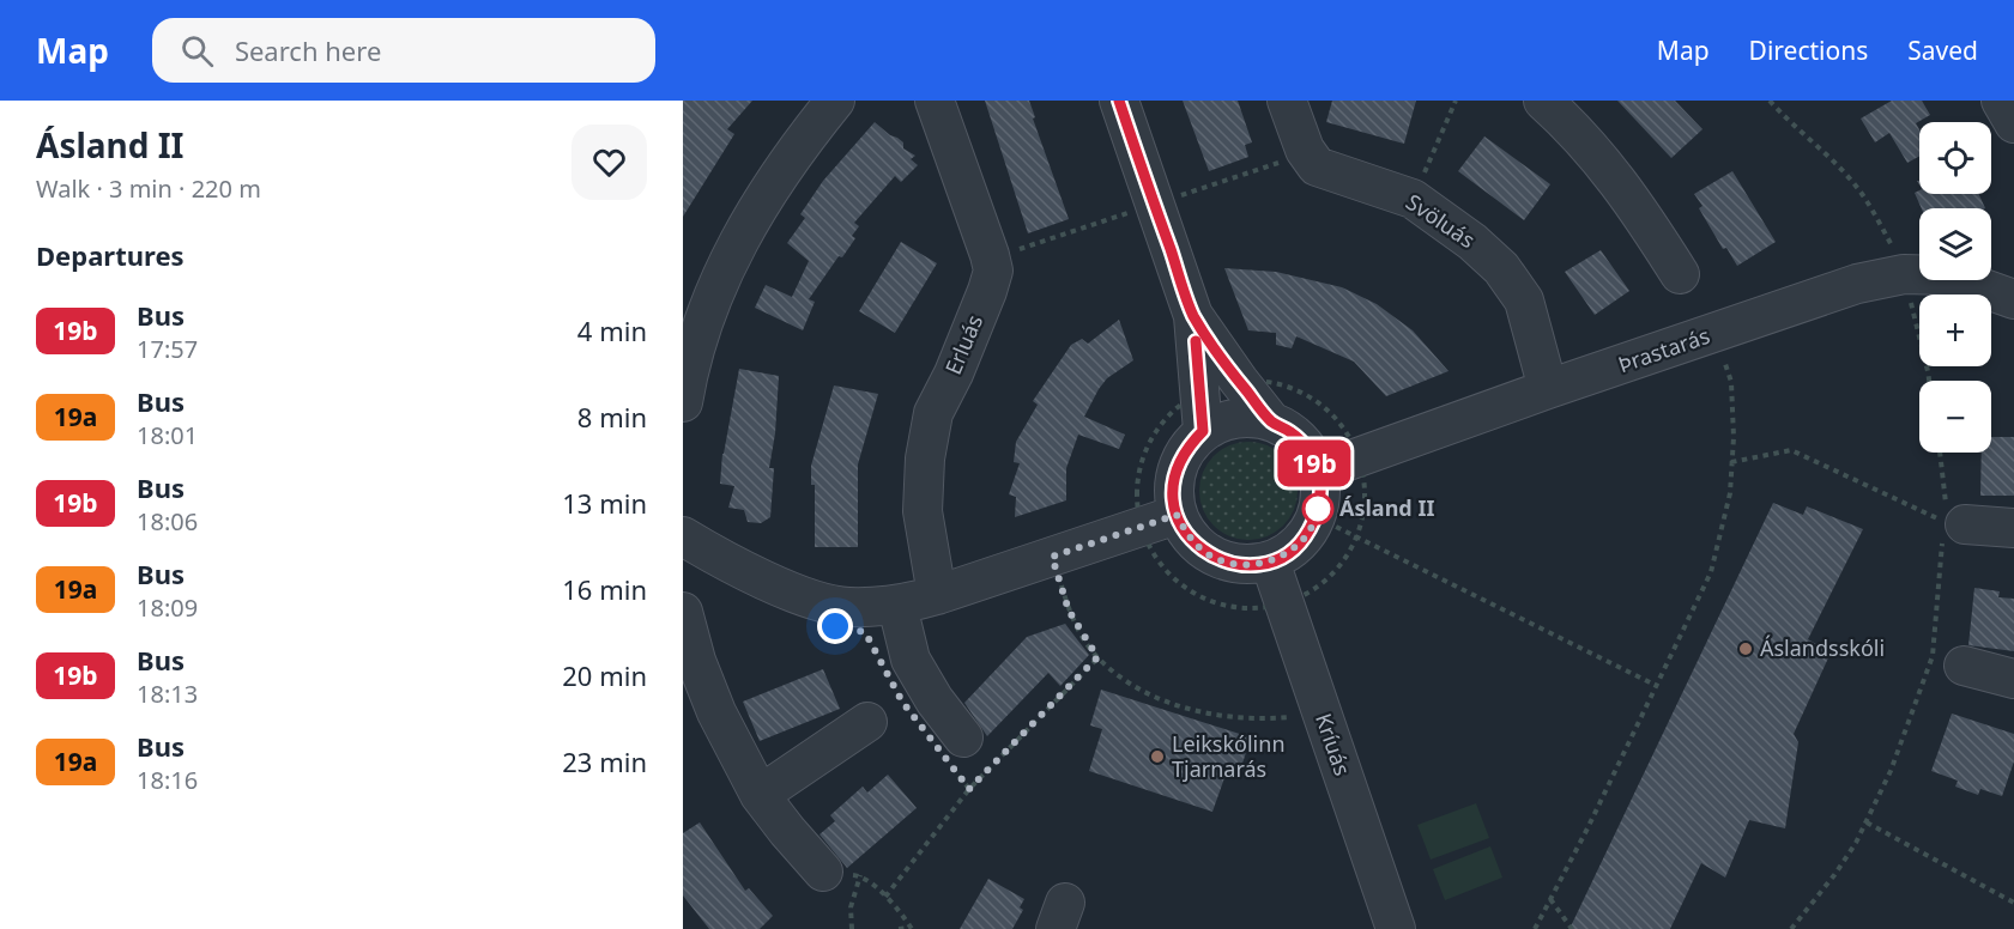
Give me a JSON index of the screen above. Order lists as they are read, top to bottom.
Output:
{
  "streets": {
    "street": [
      "Svöluás",
      "Erluás",
      "Þrastarás",
      "Kríuás"
    ]
  },
  "crossings": [
    ["Svöluás", "Þrastarás"],
    ["Þrastarás", "Kríuás"]
  ],
  "places": ["Ásland II", "Áslandsskóli", "Leikskólinn Tjarnarás"],
  "lines": ["bus line 19b"],
  "page": {
    "header": "Map",
    "search": "Search here",
    "nav": ["Map", "Directions", "Saved"],
    "heading": [
      ["Ásland II", "Walk · 3 min · 220 m"],
      "Departures"
    ],
    "on_map": "19b",
    "map_buttons": ["+", "−"],
    "list": [
      {
        "mark": "19b",
        "name": "Bus",
        "note": "17:57",
        "value": "4 min"
      },
      {
        "mark": "19a",
        "name": "Bus",
        "note": "18:01",
        "value": "8 min"
      },
      {
        "mark": "19b",
        "name": "Bus",
        "note": "18:06",
        "value": "13 min"
      },
      {
        "mark": "19a",
        "name": "Bus",
        "note": "18:09",
        "value": "16 min"
      },
      {
        "mark": "19b",
        "name": "Bus",
        "note": "18:13",
        "value": "20 min"
      },
      {
        "mark": "19a",
        "name": "Bus",
        "note": "18:16",
        "value": "23 min"
      }
    ]
  }
}
